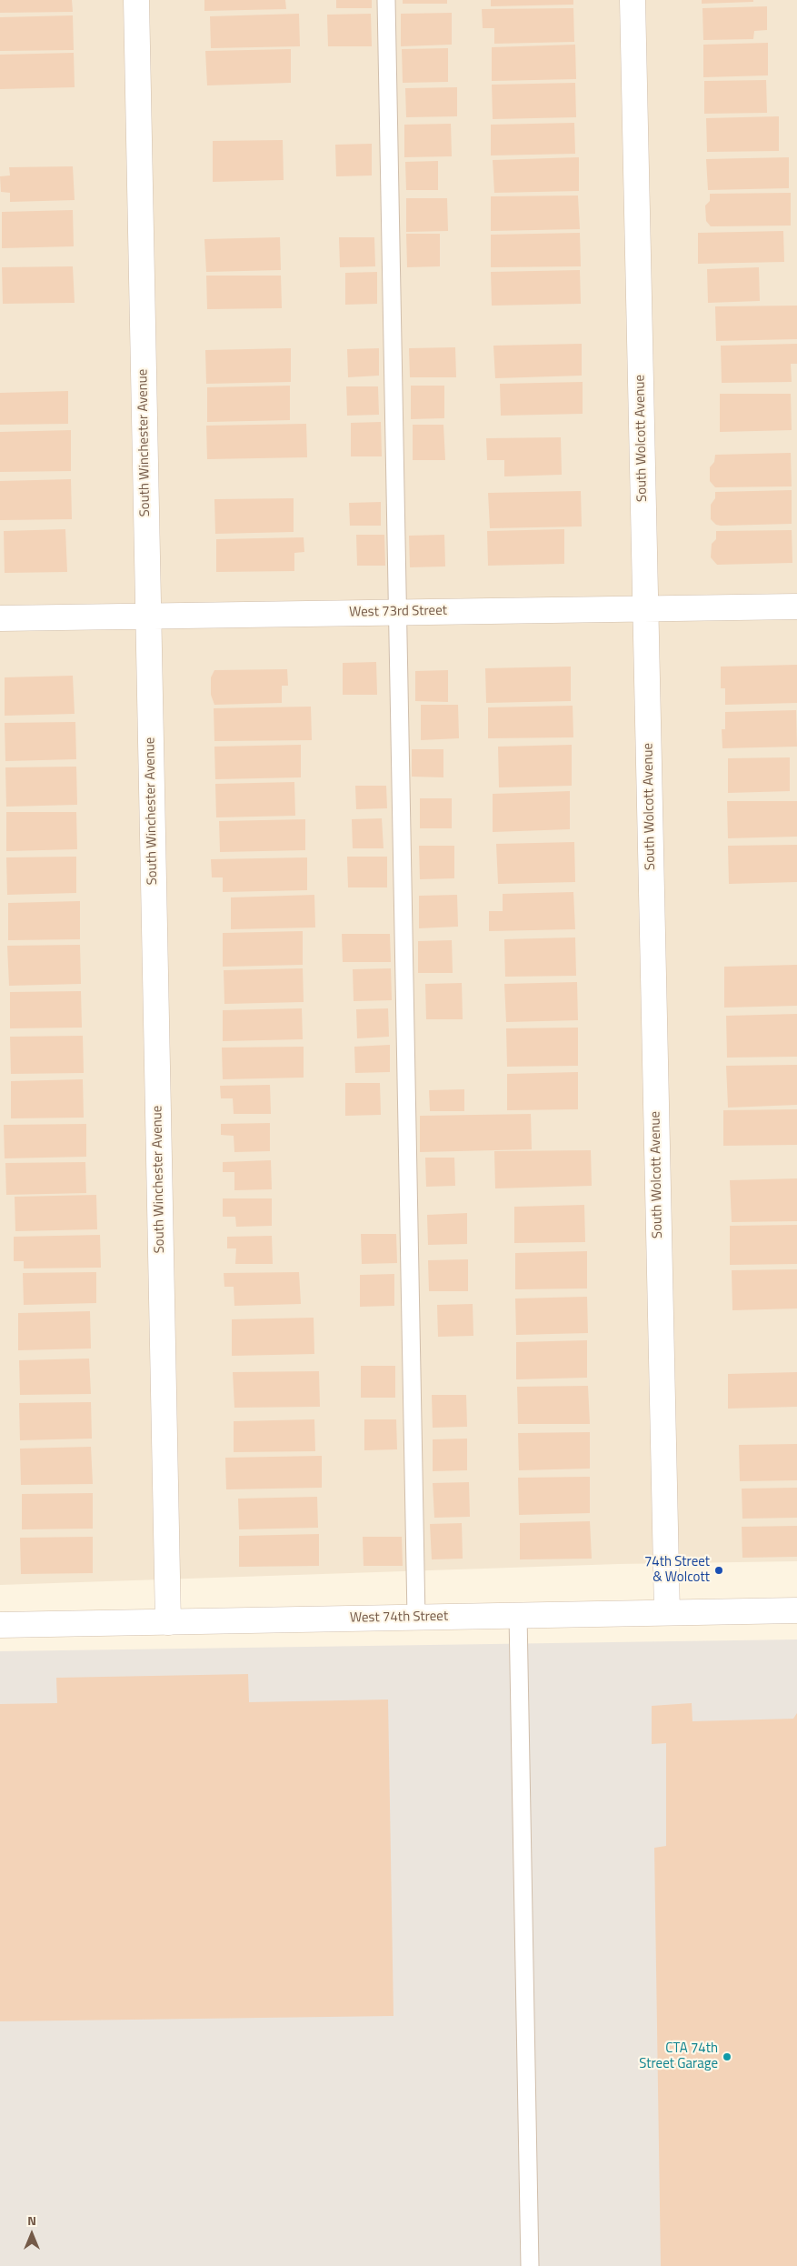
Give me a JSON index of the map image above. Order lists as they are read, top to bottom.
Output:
{
  "streets": {
    "street": [
      "South Wolcott Avenue",
      "South Winchester Avenue",
      "West 73rd Street",
      "West 74th Street"
    ]
  },
  "crossings": [
    ["South Wolcott Avenue", "West 73rd Street"],
    ["South Wolcott Avenue", "West 74th Street"],
    ["South Winchester Avenue", "West 73rd Street"],
    ["South Winchester Avenue", "West 74th Street"]
  ],
  "places": ["74th Street & Wolcott", "CTA 74th Street Garage"],
  "north": "top"
}
